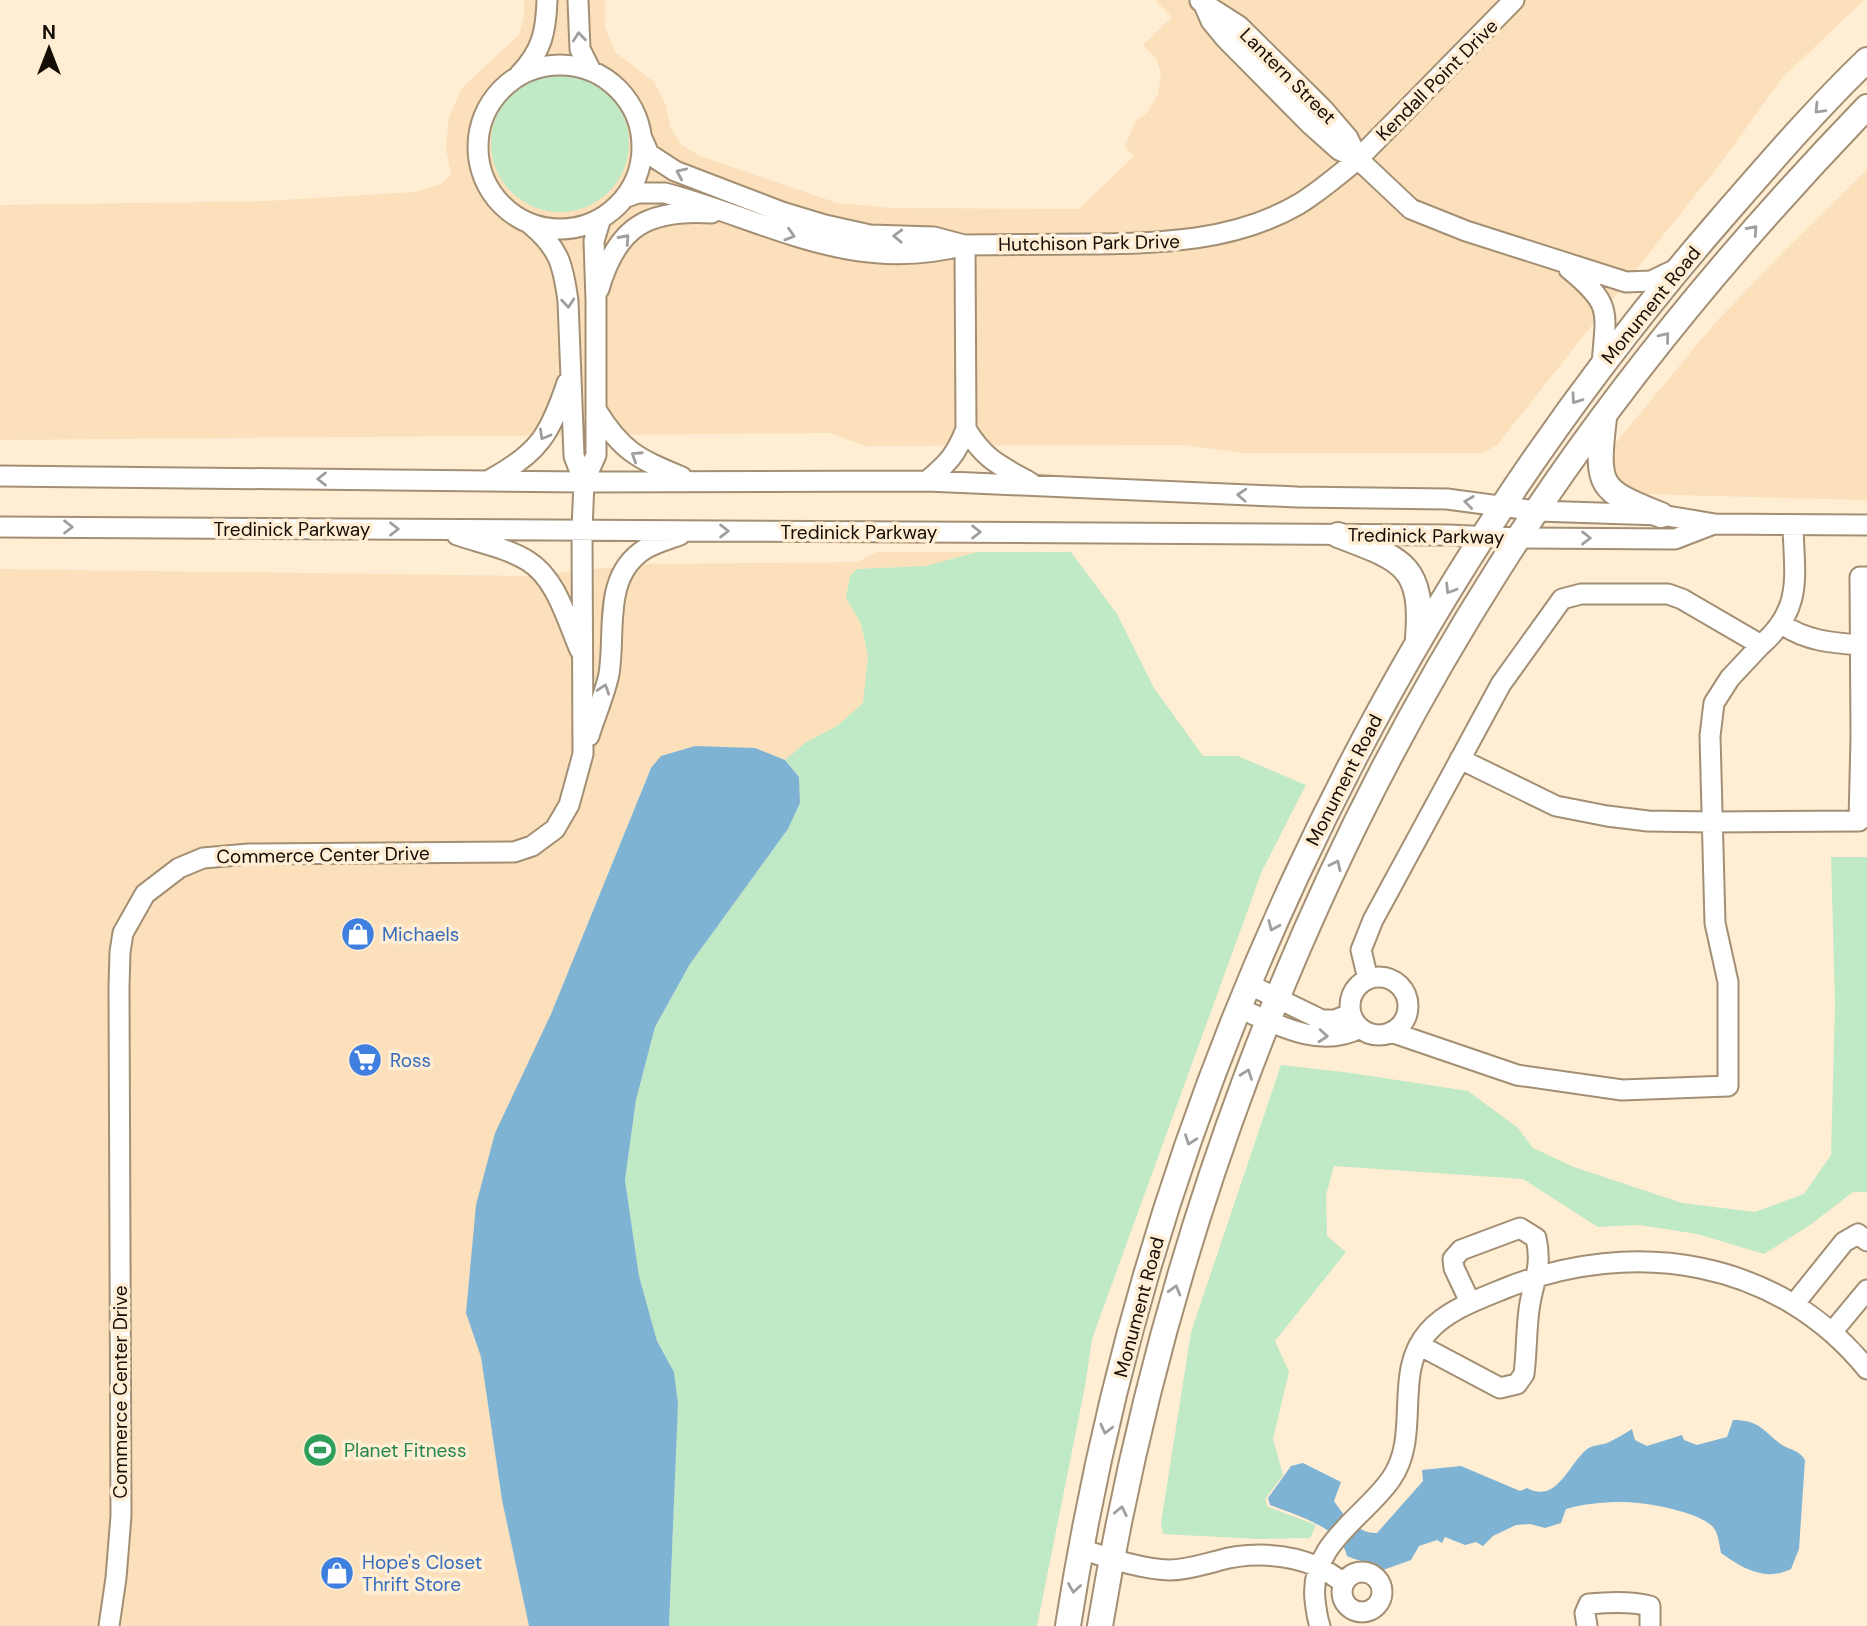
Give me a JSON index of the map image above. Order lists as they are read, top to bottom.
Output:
{
  "streets": {
    "main road": ["Monument Road"],
    "street": [
      "Lantern Street",
      "Kendall Point Drive",
      "Hutchison Park Drive",
      "Tredinick Parkway",
      "Commerce Center Drive"
    ]
  },
  "crossings": [
    ["Lantern Street", "Kendall Point Drive"],
    ["Lantern Street", "Hutchison Park Drive"],
    ["Lantern Street", "Monument Road"],
    ["Kendall Point Drive", "Hutchison Park Drive"],
    ["Hutchison Park Drive", "Commerce Center Drive"],
    ["Monument Road", "Tredinick Parkway"],
    ["Tredinick Parkway", "Commerce Center Drive"]
  ],
  "places": {
    "shop": ["Michaels", "Hope's Closet Thrift Store"],
    "supermarket": ["Ross"],
    "sports": ["Planet Fitness"]
  },
  "north": "top"
}
